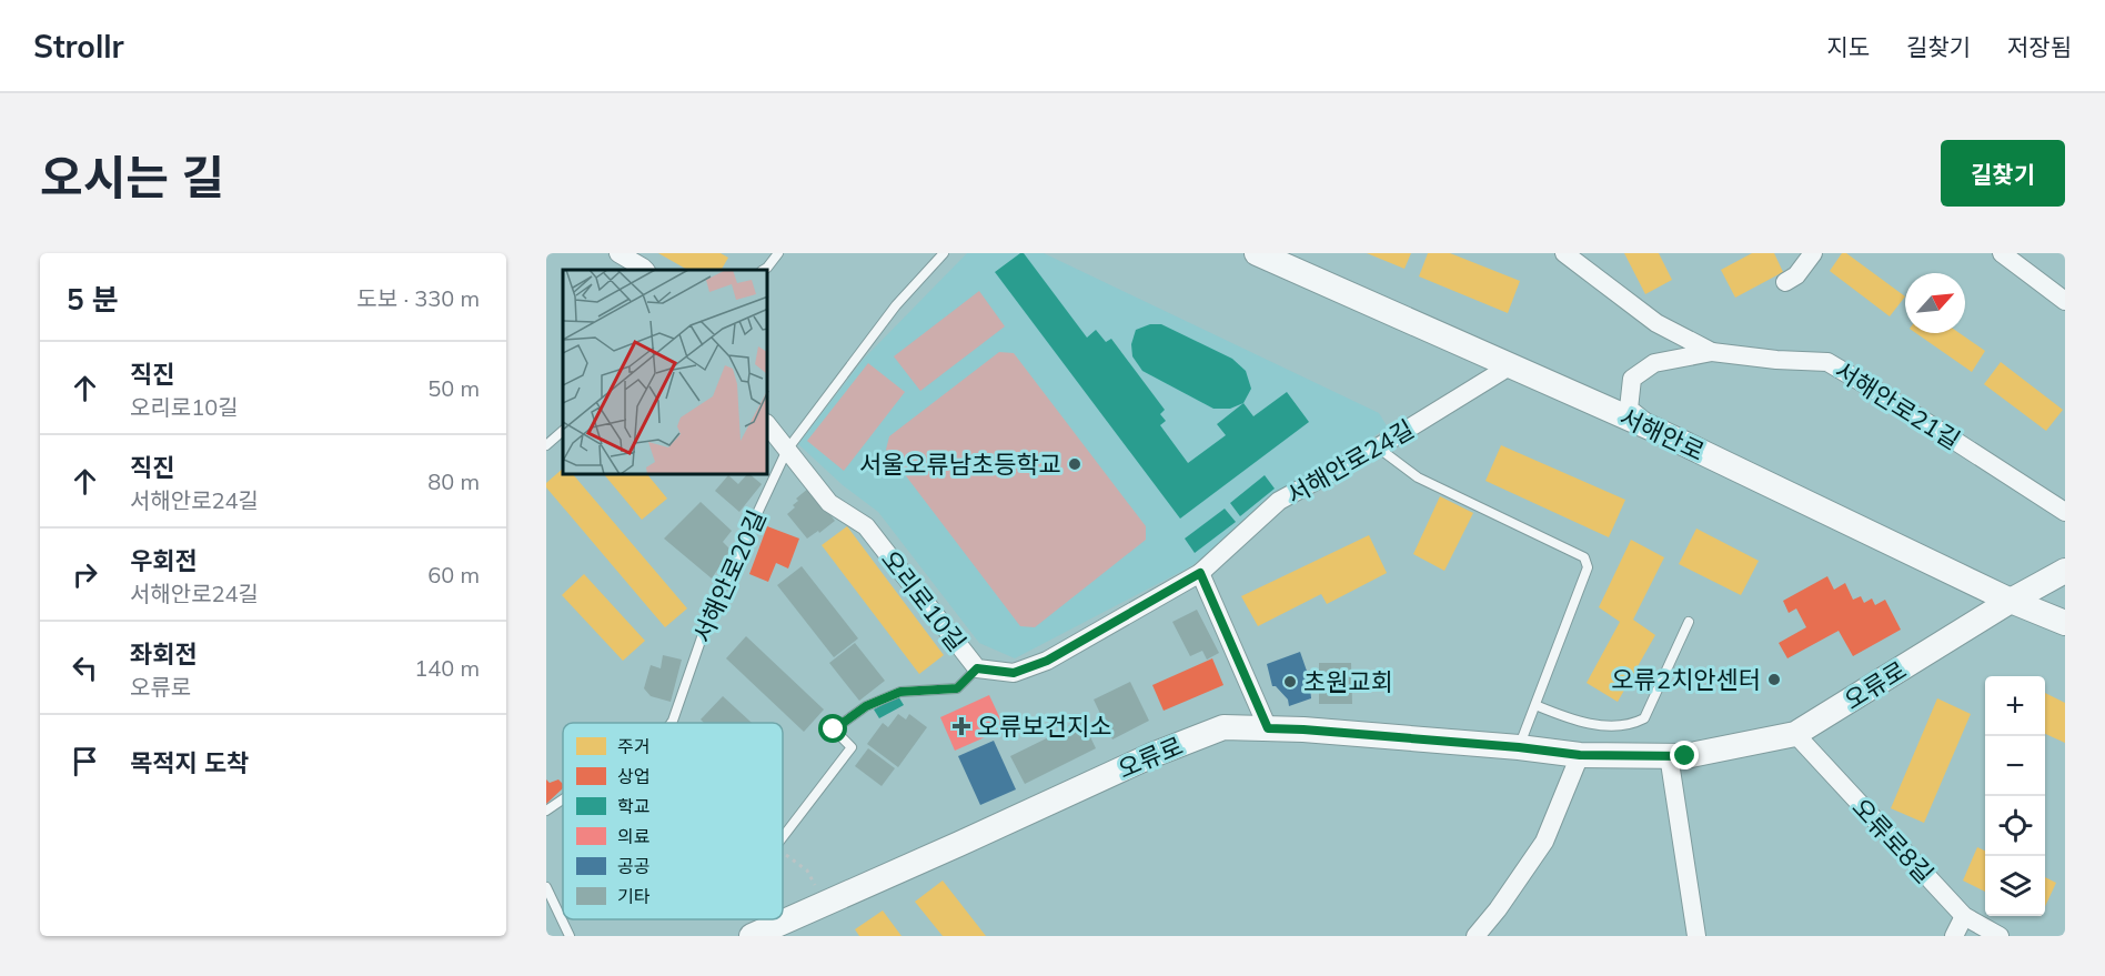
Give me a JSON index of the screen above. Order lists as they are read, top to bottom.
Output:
{
  "streets": {
    "main road": ["서해안로", "오류로"],
    "street": [
      "서해안로21길",
      "서해안로24길",
      "오리로10길",
      "오류로8길"
    ],
    "lane": ["서해안로20길"]
  },
  "crossings": [
    ["서해안로21길", "서해안로"],
    ["서해안로", "서해안로24길"],
    ["서해안로", "오류로"],
    ["서해안로24길", "오리로10길"],
    ["서해안로20길", "오리로10길"],
    ["오류로", "오류로8길"]
  ],
  "places": {
    "other": ["서울오류남초등학교", "오류2치안센터", "초원교회"],
    "health": ["오류보건지소"]
  },
  "legend": [
    "주거",
    "상업",
    "학교",
    "의료",
    "공공",
    "기타"
  ],
  "north": "top right",
  "page": {
    "header": "Strollr",
    "nav": ["지도", "길찾기", "저장됨"],
    "title": "오시는 길",
    "buttons": "길찾기",
    "heading": ["5 분", "도보 · 330 m"],
    "list": [
      ["직진", "오리로10길", "50 m"],
      ["직진", "서해안로24길", "80 m"],
      ["우회전", "서해안로24길", "60 m"],
      ["좌회전", "오류로", "140 m"],
      "목적지 도착"
    ],
    "map_buttons": ["+", "−"]
  }
}
